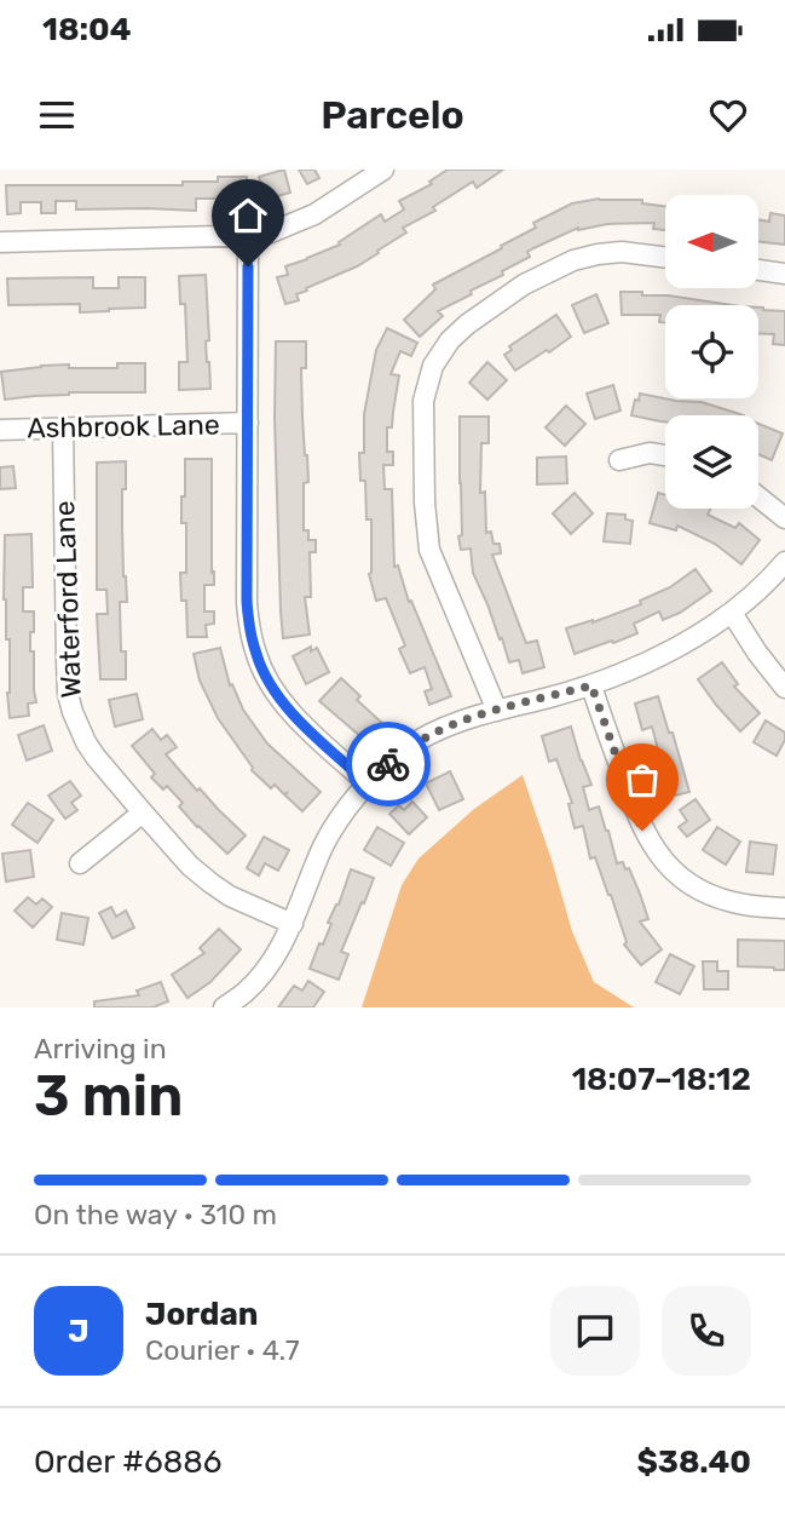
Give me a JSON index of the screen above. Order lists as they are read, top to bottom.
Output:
{
  "streets": {
    "street": ["Ashbrook Lane", "Waterford Lane"]
  },
  "crossings": [
    ["Ashbrook Lane", "Waterford Lane"]
  ],
  "north": "left",
  "page": {
    "status": "18:04",
    "header": "Parcelo",
    "heading": ["3 min", "Arriving in", "18:07–18:12"],
    "panel": [
      "Jordan",
      "Courier · 4.7",
      "Order #6886",
      "$38.40"
    ],
    "bar": "On the way · 310 m",
    "round": "J"
  }
}
